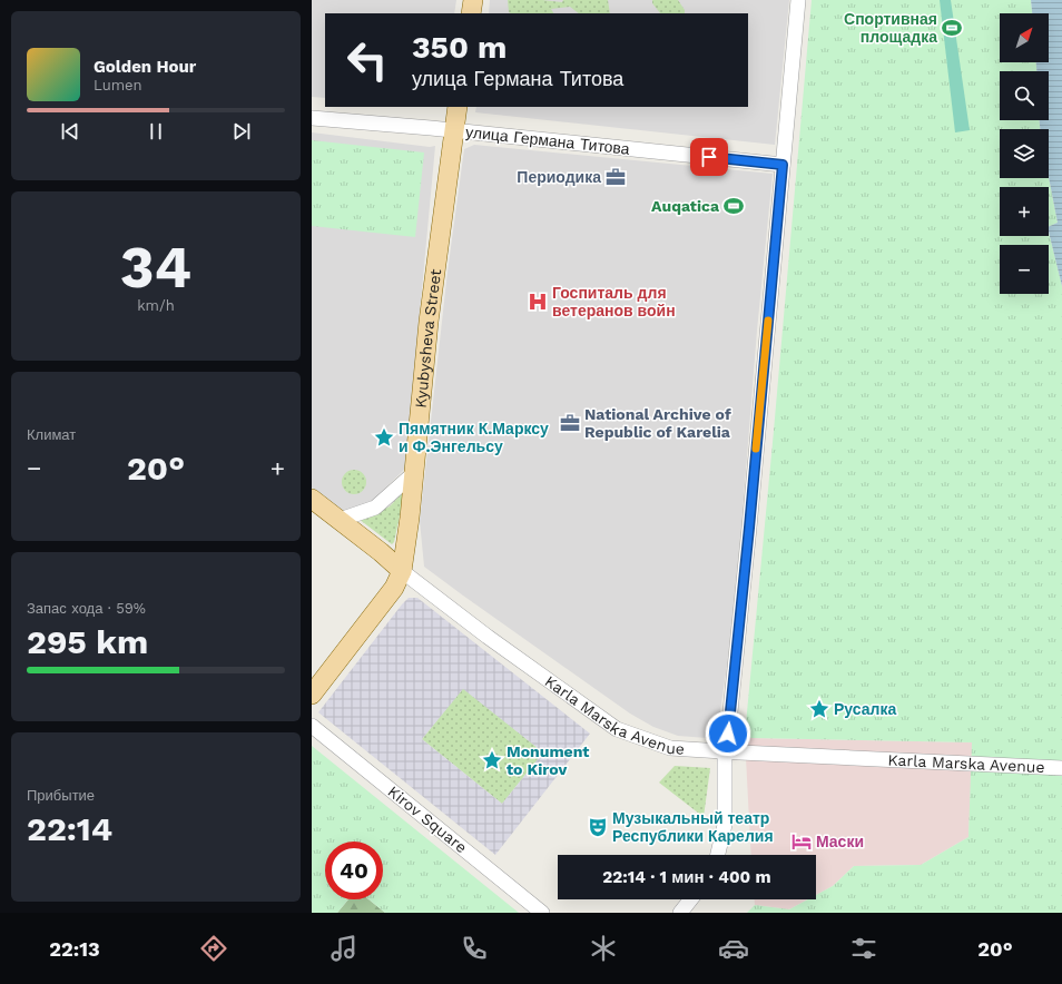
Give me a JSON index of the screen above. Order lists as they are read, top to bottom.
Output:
{
  "streets": {
    "main road": ["Kyubysheva Street", "Karla Marska Avenue"],
    "street": ["улица Германа Титова", "Kirov Square"]
  },
  "crossings": [
    ["улица Германа Титова", "Kyubysheva Street"],
    ["Kyubysheva Street", "Karla Marska Avenue"]
  ],
  "places": {
    "sports": ["Спортивная площадка", "Auqatica"],
    "office": ["Периодика", "National Archive of Republic of Karelia"],
    "hospital": ["Госпиталь для ветеранов войн"],
    "place": ["Пямятник К.Марксу и Ф.Энгельсу", "Русалка", "Monument to Kirov"],
    "theatre": ["Музыкальный театр Республики Карелия"],
    "hotel": ["Маски"]
  },
  "north": "top right",
  "page": {
    "map_buttons": ["+", "−"],
    "turn": ["350 m", "улица Германа Титова"],
    "song": ["Golden Hour", "Lumen"],
    "tile": [
      ["34", "km/h"],
      "Климат",
      ["Запас хода · 59%", "295 km"],
      ["Прибытие", "22:14"]
    ],
    "heat": ["−", "20°", "+"],
    "limit": "40",
    "trip": "22:14 · 1 мин · 400 m",
    "tabs": ["22:13", "20°"]
  }
}
